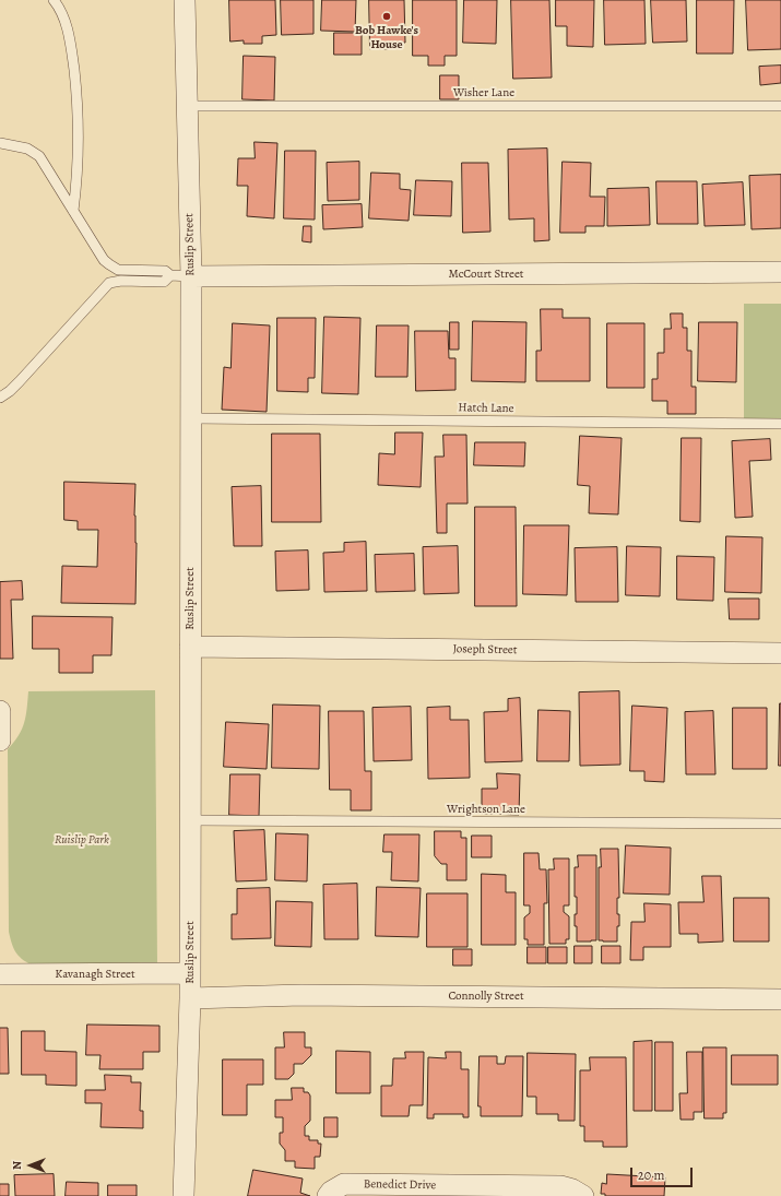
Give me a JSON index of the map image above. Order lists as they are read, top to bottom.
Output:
{
  "streets": {
    "street": [
      "Ruslip Street",
      "McCourt Street",
      "Joseph Street",
      "Kavanagh Street",
      "Connolly Street",
      "Benedict Drive"
    ],
    "lane": ["Wisher Lane", "Hatch Lane", "Wrightson Lane"]
  },
  "crossings": [
    ["Wisher Lane", "Ruslip Street"],
    ["Ruslip Street", "McCourt Street"],
    ["Ruslip Street", "Hatch Lane"],
    ["Ruslip Street", "Joseph Street"],
    ["Ruslip Street", "Wrightson Lane"],
    ["Ruslip Street", "Kavanagh Street"],
    ["Ruslip Street", "Connolly Street"]
  ],
  "parks": ["Ruislip Park"],
  "places": ["Bob Hawke's House"],
  "scale_bar": "20 m",
  "north": "left"
}
